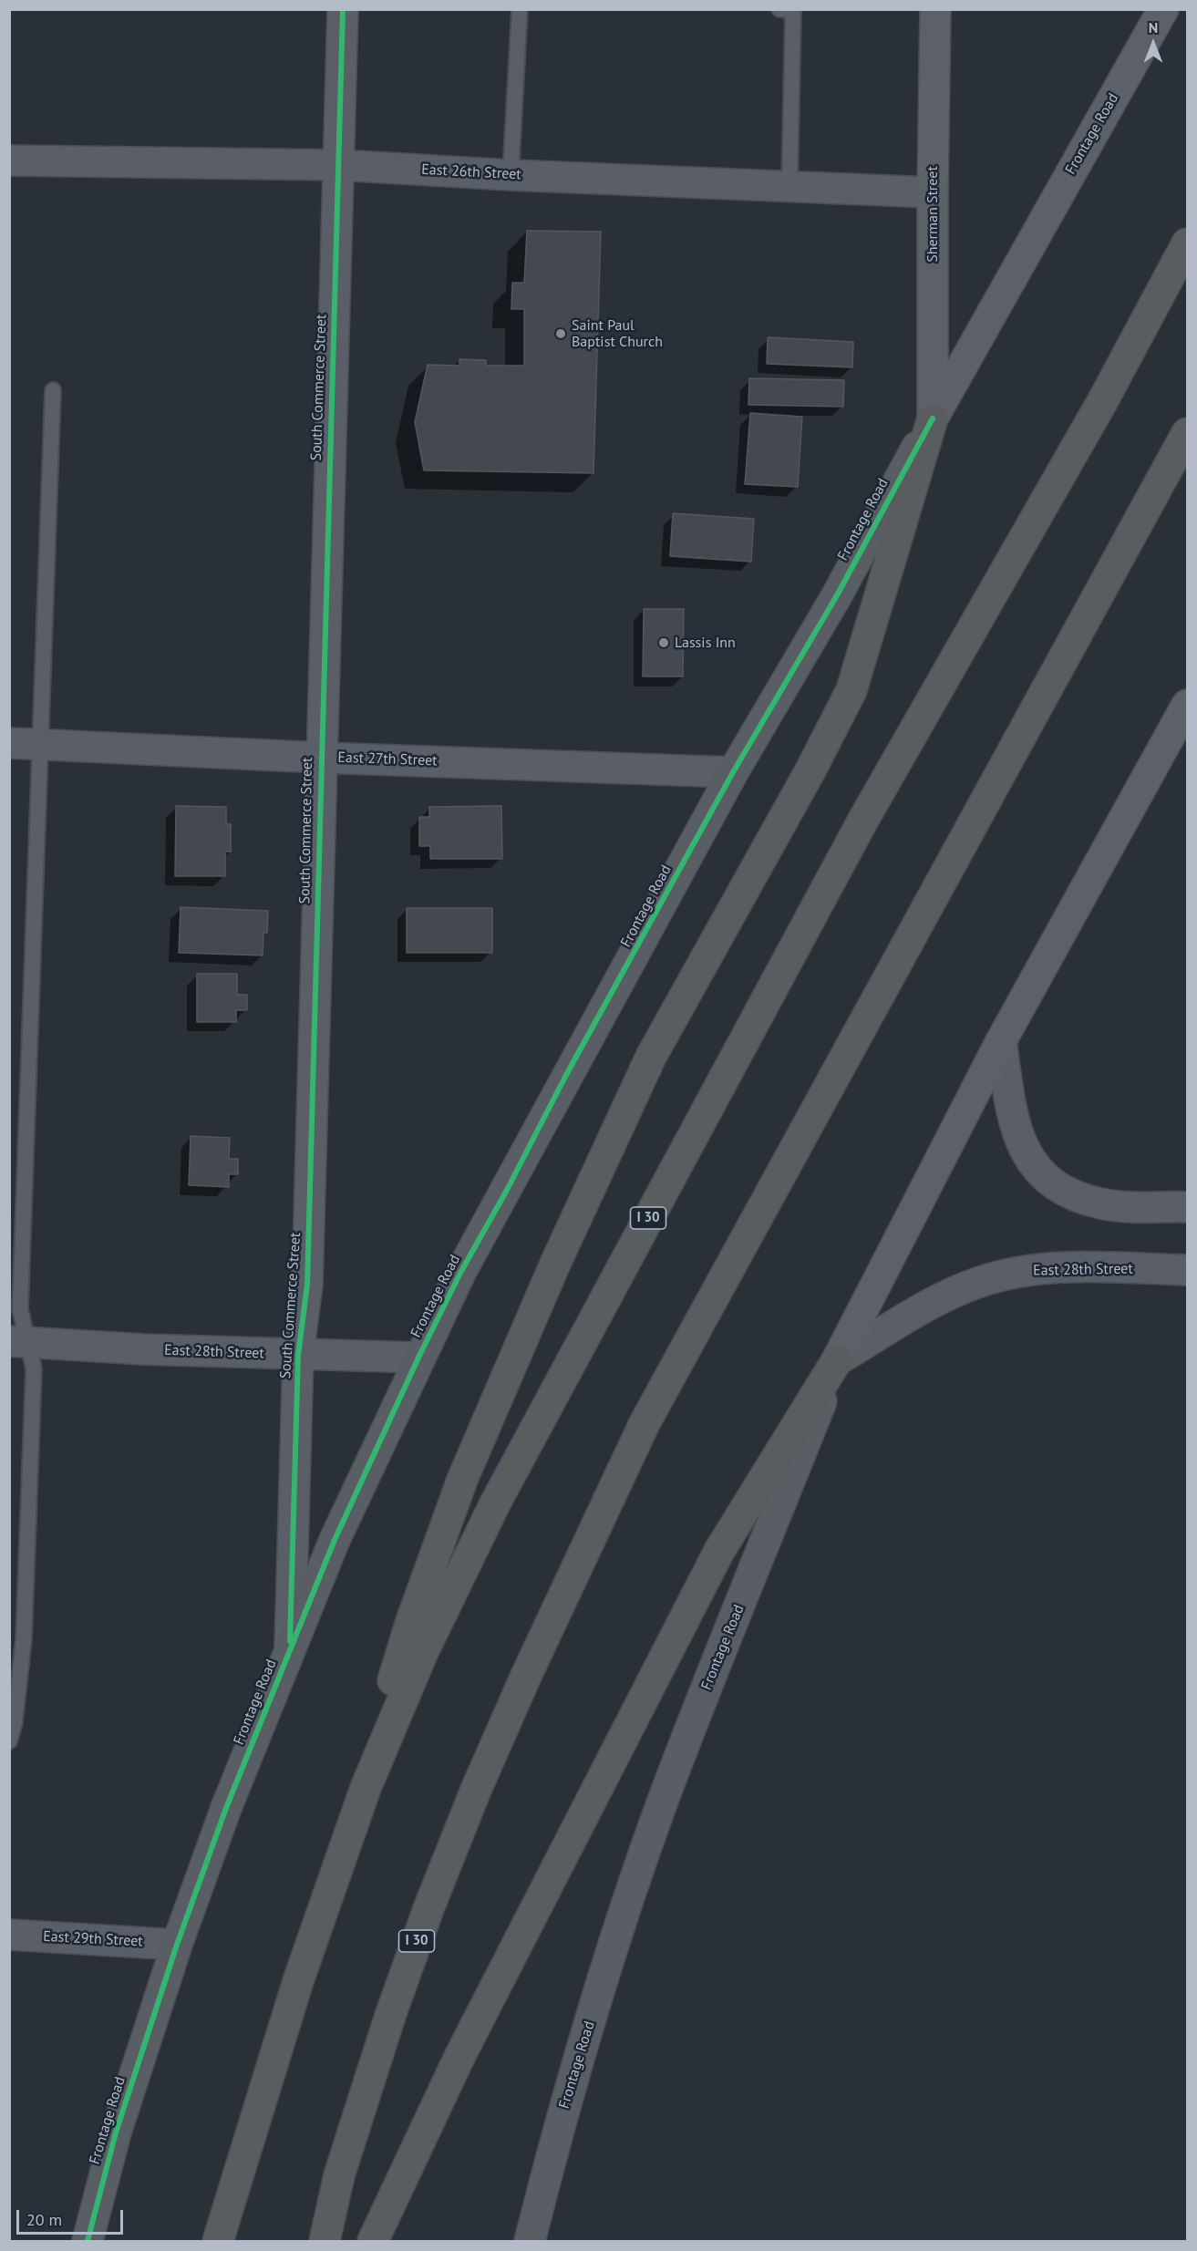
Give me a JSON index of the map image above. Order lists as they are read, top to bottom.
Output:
{
  "streets": {
    "highway": ["I 30"],
    "main road": ["Frontage Road", "Sherman Street"],
    "street": [
      "East 26th Street",
      "South Commerce Street",
      "East 27th Street",
      "East 28th Street",
      "East 29th Street"
    ]
  },
  "crossings": [
    ["Frontage Road", "Sherman Street"],
    ["Frontage Road", "South Commerce Street"],
    ["Frontage Road", "East 27th Street"],
    ["Frontage Road", "East 28th Street"],
    ["Frontage Road", "East 29th Street"],
    ["East 26th Street", "Sherman Street"],
    ["East 26th Street", "South Commerce Street"],
    ["South Commerce Street", "East 27th Street"],
    ["South Commerce Street", "East 28th Street"]
  ],
  "places": ["Saint Paul Baptist Church", "Lassis Inn"],
  "scale_bar": "20 m",
  "north": "top"
}
